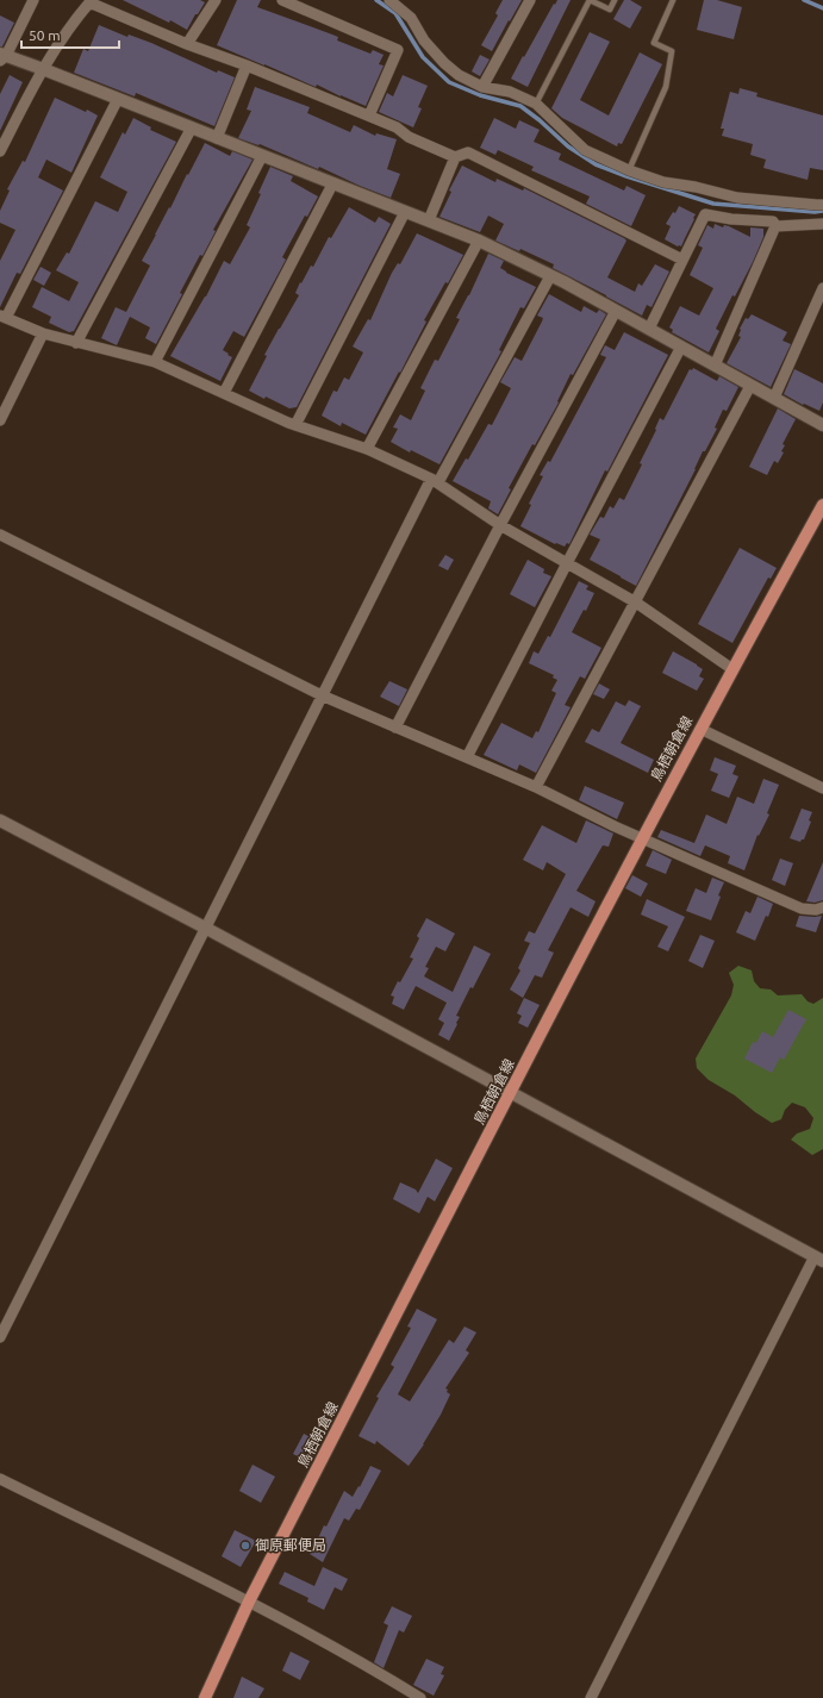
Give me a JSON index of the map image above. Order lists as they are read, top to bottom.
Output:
{
  "streets": {
    "main road": ["鳥栖朝倉線"]
  },
  "places": ["御原郵便局"],
  "scale_bar": "50 m"
}
